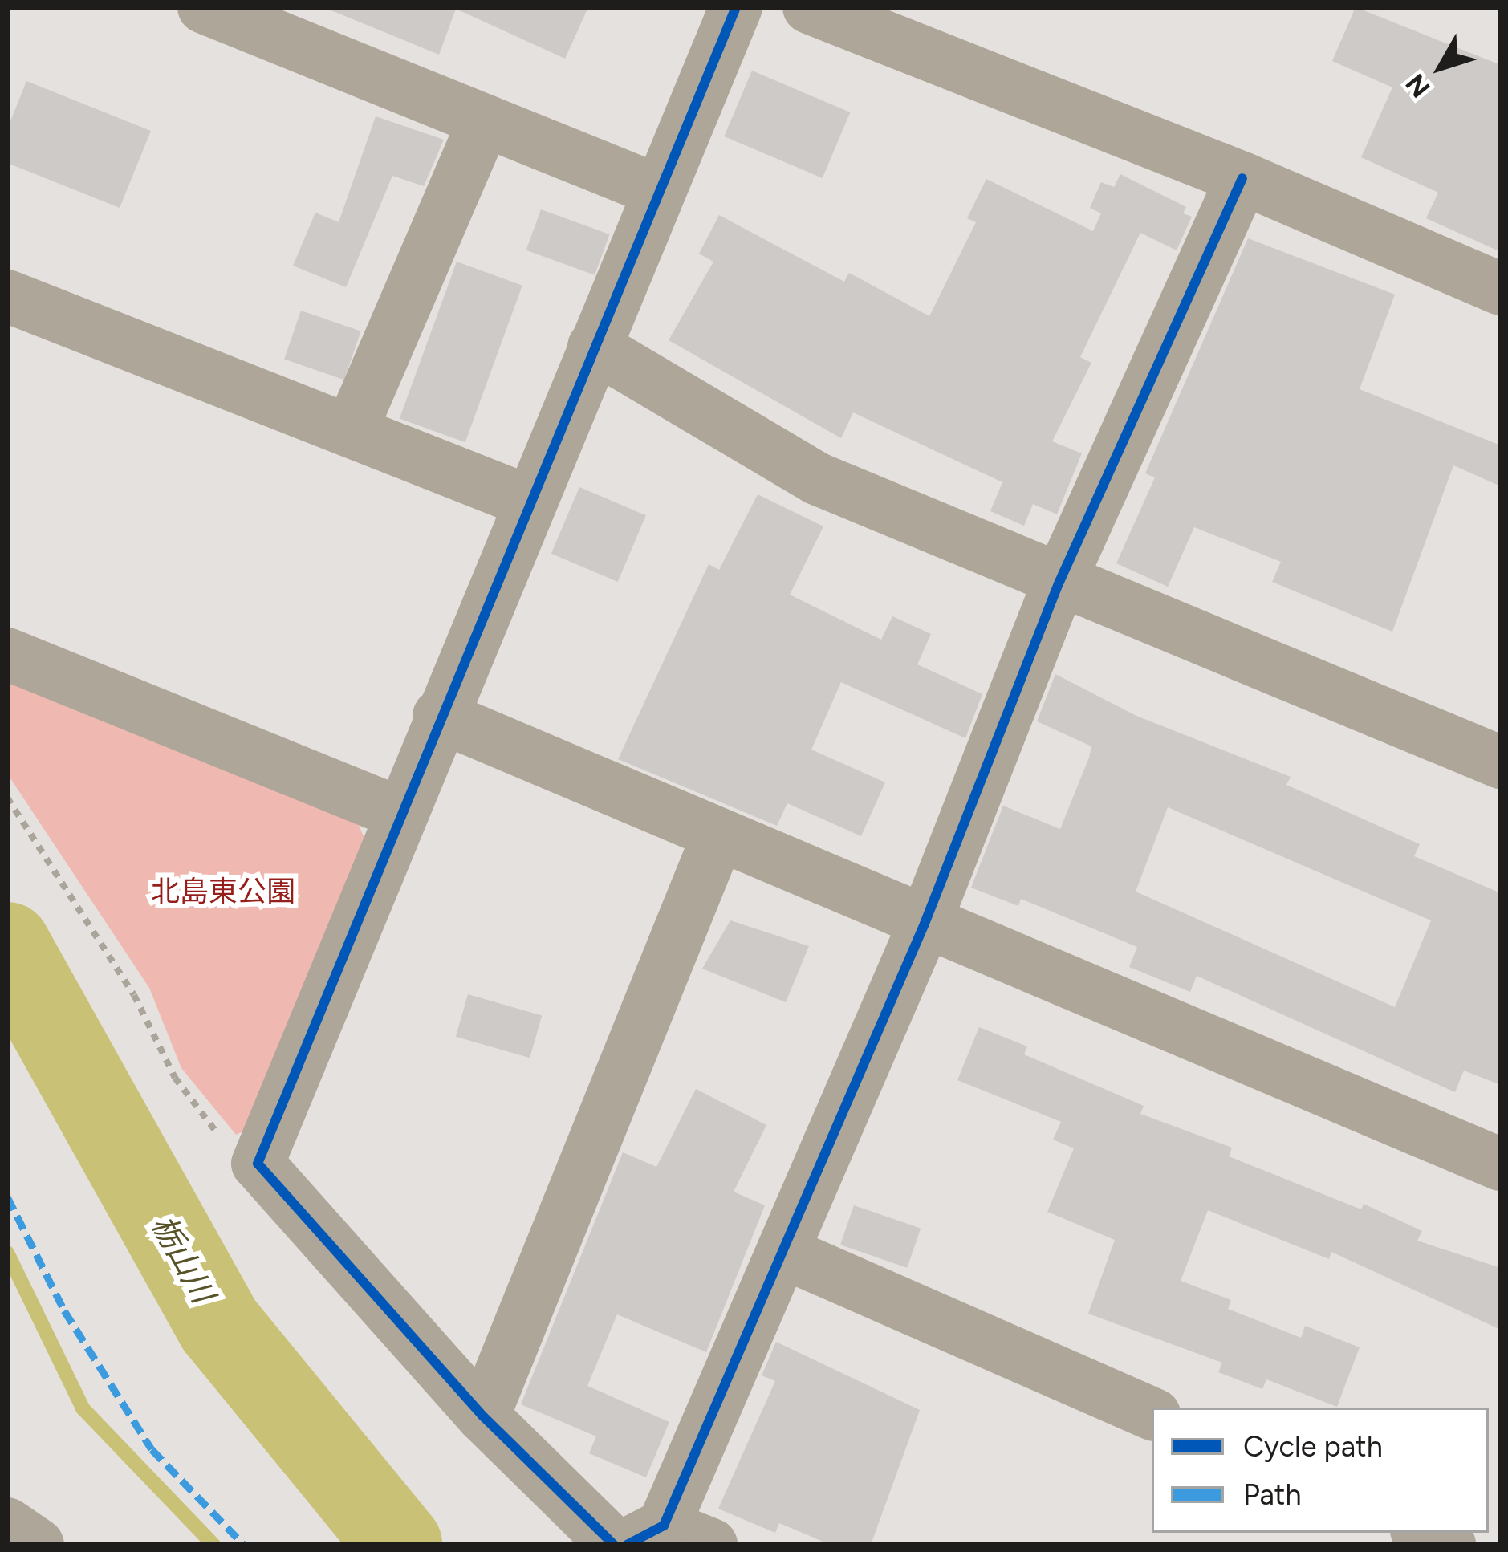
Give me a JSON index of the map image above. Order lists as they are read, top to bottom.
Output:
{
  "water": ["栃山川"],
  "parks": ["北島東公園"],
  "legend": ["Cycle path", "Path"],
  "north": "bottom left"
}
